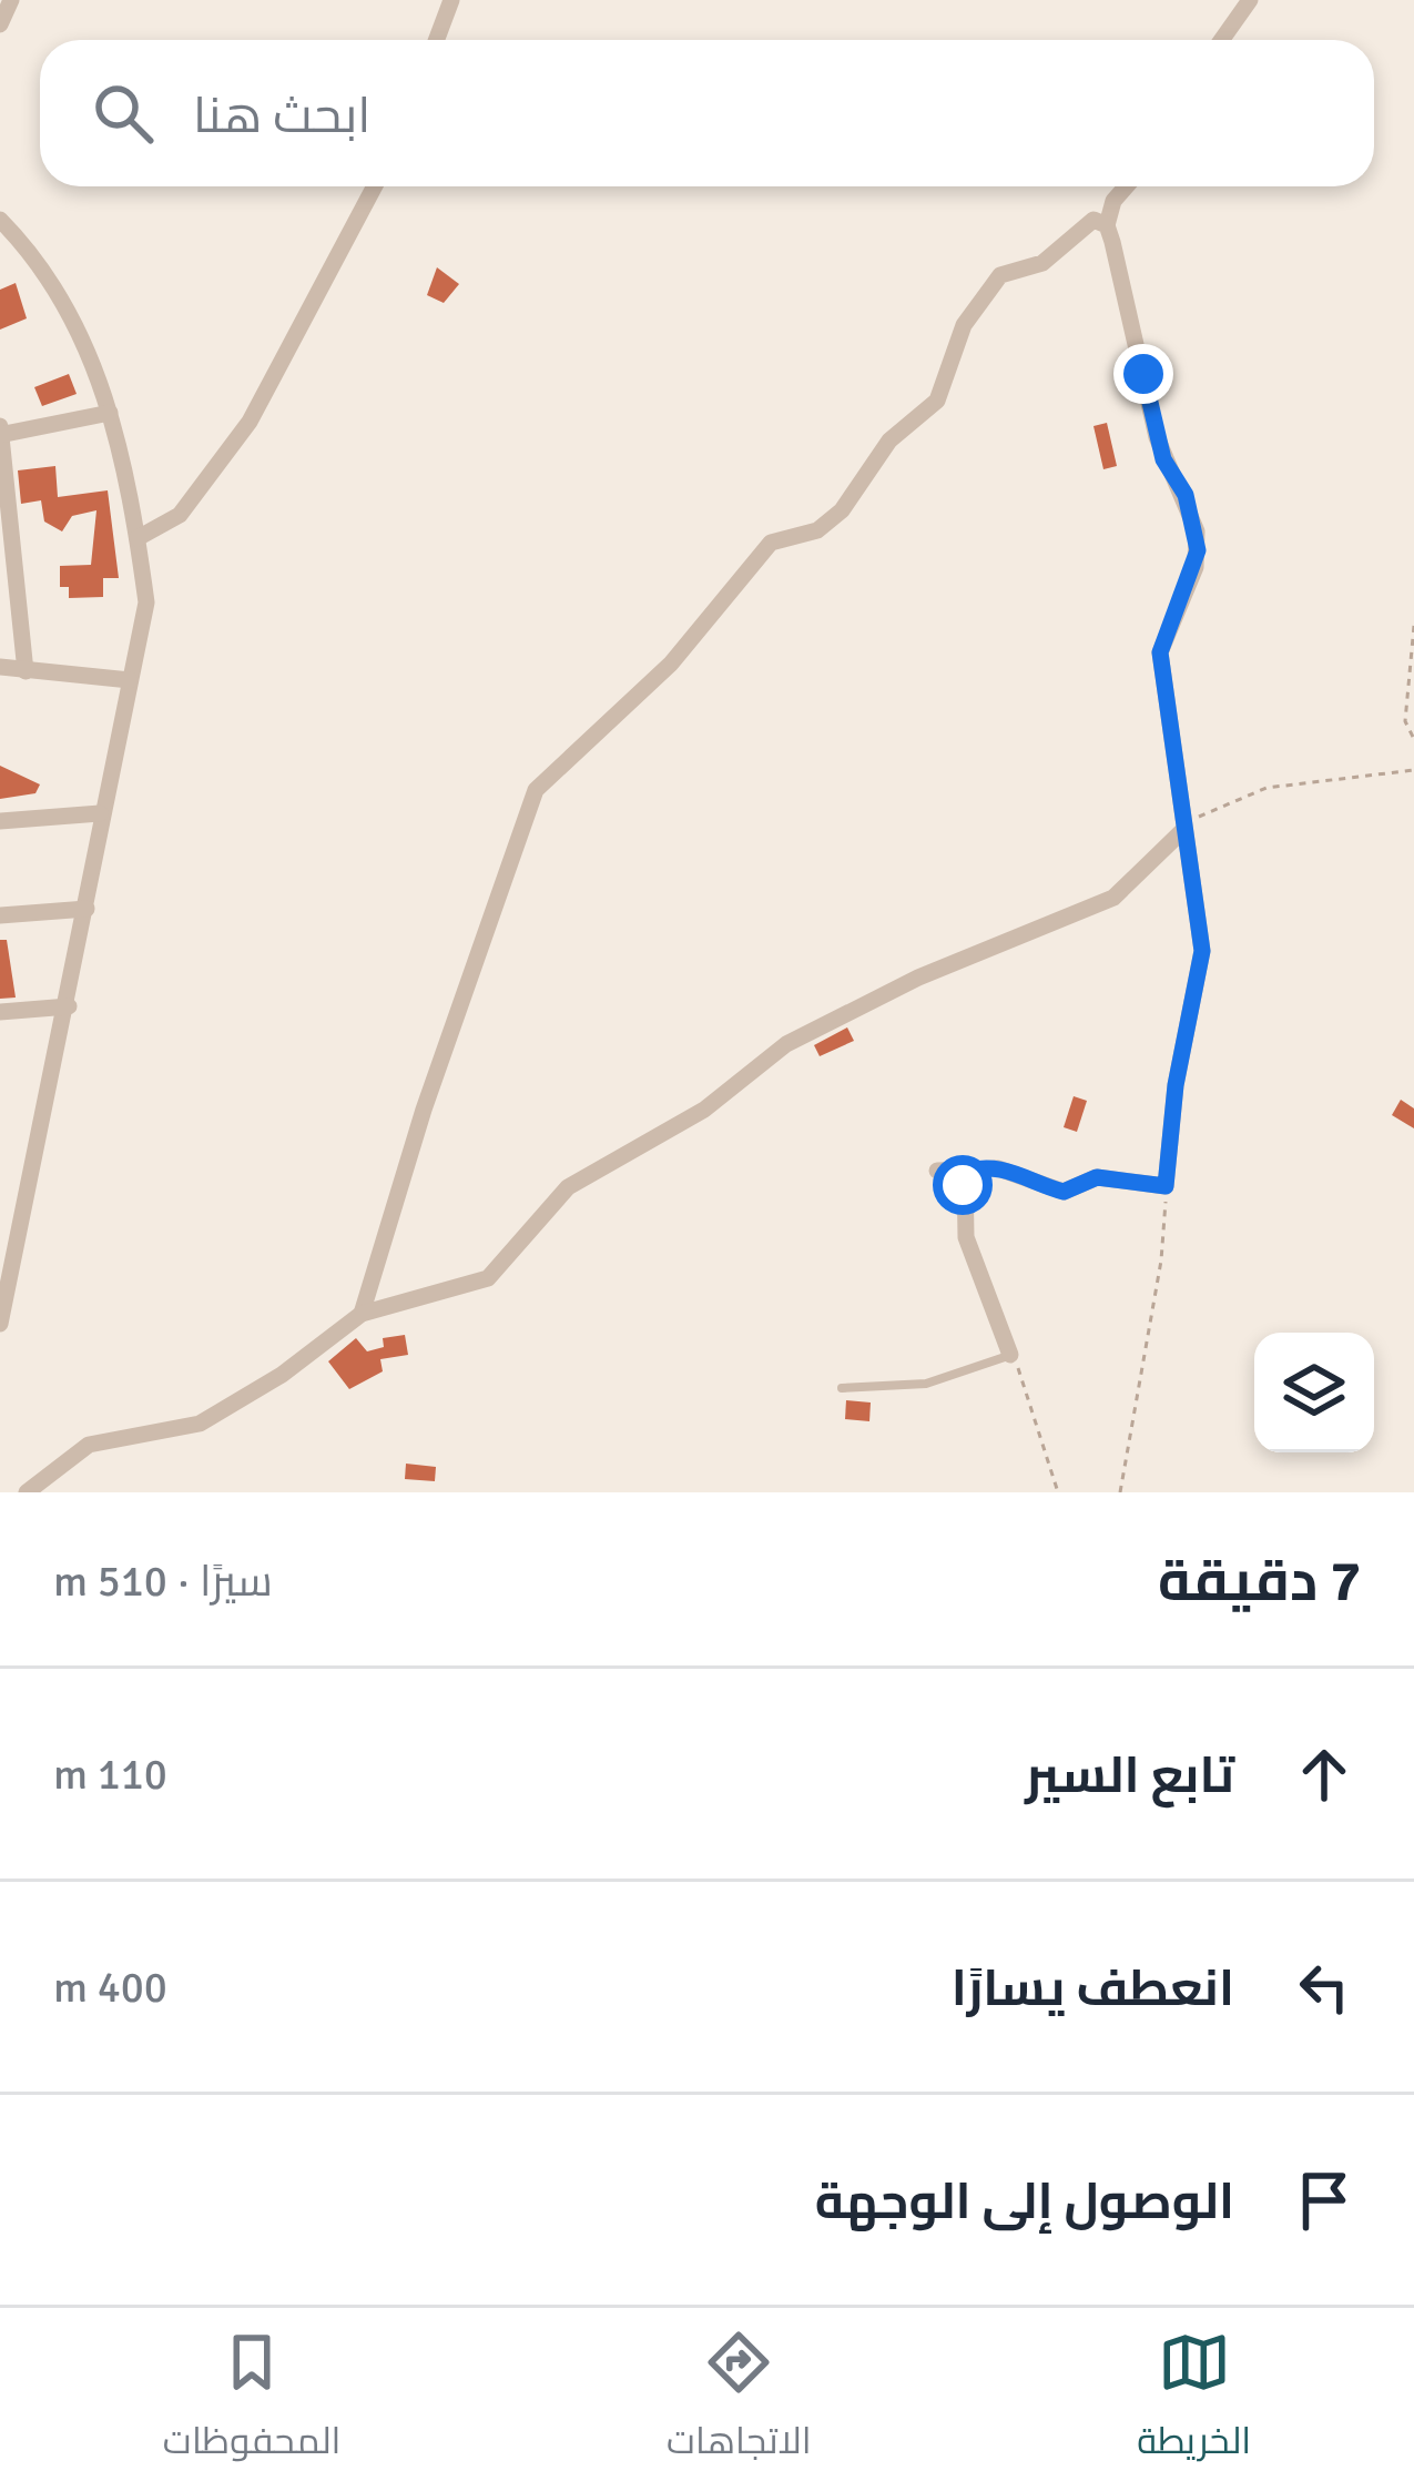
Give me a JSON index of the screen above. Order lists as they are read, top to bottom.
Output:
{
  "page": {
    "search": "ابحث هنا",
    "heading": ["7 دقيقة", "سيرًا · 510 m"],
    "list": [
      ["تابع السير", "110 m"],
      ["انعطف يسارًا", "400 m"],
      "الوصول إلى الوجهة"
    ],
    "nav": ["الخريطة", "الاتجاهات", "المحفوظات"]
  }
}
